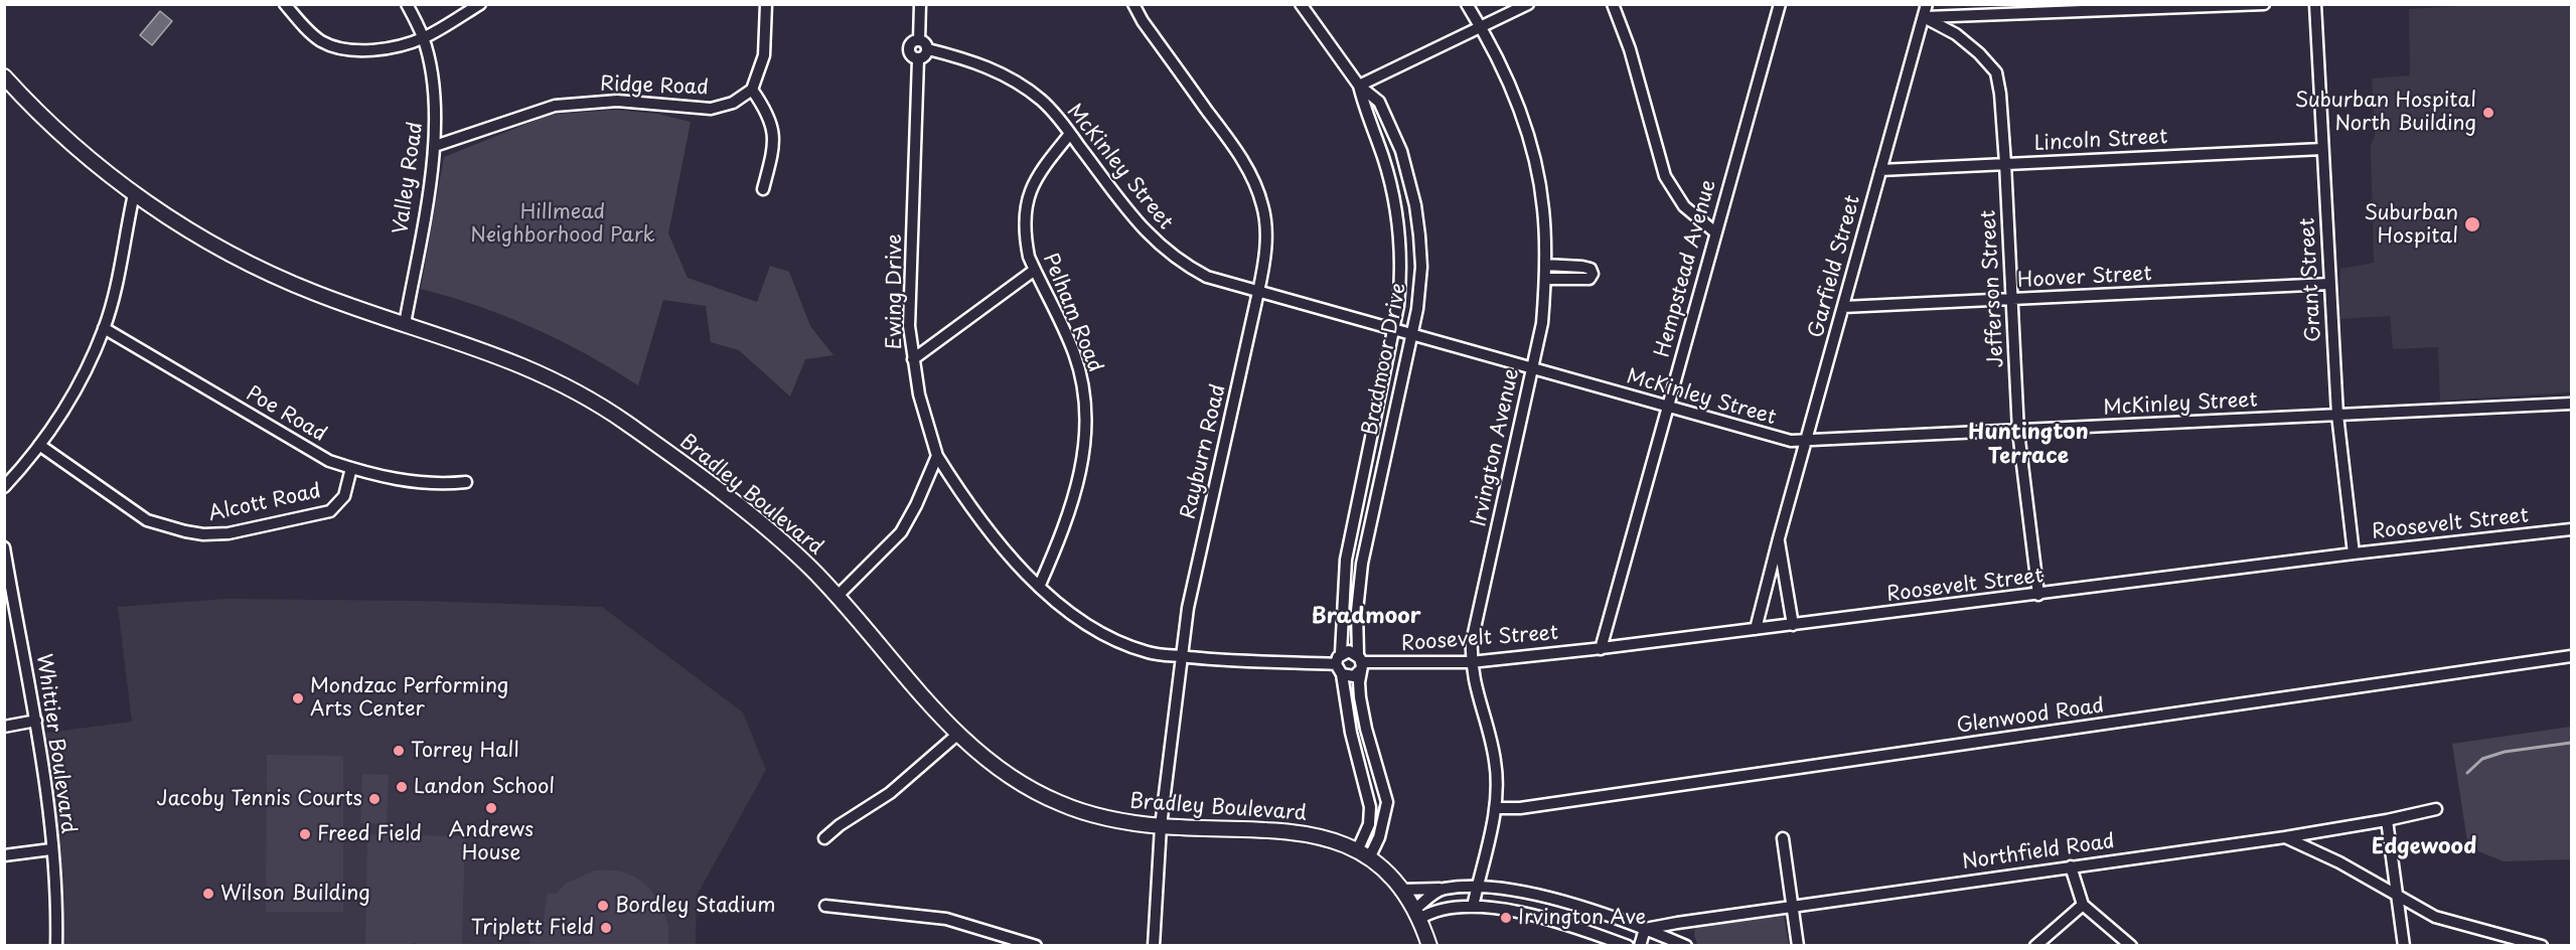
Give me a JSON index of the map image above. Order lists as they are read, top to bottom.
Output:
{
  "streets": {
    "main road": ["Bradley Boulevard"],
    "street": [
      "Ridge Road",
      "Lincoln Street",
      "McKinley Street",
      "Valley Road",
      "Garfield Street",
      "Hempstead Avenue",
      "Hoover Street",
      "Grant Street",
      "Jefferson Street",
      "Ewing Drive",
      "Pelham Road",
      "Bradmoor Drive",
      "Poe Road",
      "Irvington Avenue",
      "Rayburn Road",
      "Alcott Road",
      "Roosevelt Street",
      "Glenwood Road",
      "Whittier Boulevard",
      "Northfield Road"
    ]
  },
  "crossings": [
    ["Ridge Road", "Valley Road"],
    ["Lincoln Street", "Garfield Street"],
    ["Lincoln Street", "Grant Street"],
    ["Lincoln Street", "Jefferson Street"],
    ["McKinley Street", "Garfield Street"],
    ["McKinley Street", "Hempstead Avenue"],
    ["McKinley Street", "Grant Street"],
    ["McKinley Street", "Jefferson Street"],
    ["McKinley Street", "Ewing Drive"],
    ["McKinley Street", "Pelham Road"],
    ["McKinley Street", "Bradmoor Drive"],
    ["McKinley Street", "Irvington Avenue"],
    ["McKinley Street", "Rayburn Road"],
    ["Valley Road", "Bradley Boulevard"],
    ["Garfield Street", "Hoover Street"],
    ["Garfield Street", "Jefferson Street"],
    ["Garfield Street", "Roosevelt Street"],
    ["Hempstead Avenue", "Roosevelt Street"],
    ["Hoover Street", "Grant Street"],
    ["Hoover Street", "Jefferson Street"],
    ["Grant Street", "Roosevelt Street"],
    ["Jefferson Street", "Roosevelt Street"],
    ["Bradmoor Drive", "Bradley Boulevard"],
    ["Bradmoor Drive", "Roosevelt Street"],
    ["Poe Road", "Alcott Road"],
    ["Irvington Avenue", "Roosevelt Street"],
    ["Irvington Avenue", "Glenwood Road"],
    ["Rayburn Road", "Bradley Boulevard"]
  ],
  "districts": ["Huntington Terrace", "Bradmoor", "Edgewood"],
  "parks": ["Hillmead Neighborhood Park"],
  "places": [
    "Suburban Hospital North Building",
    "Suburban Hospital",
    "Mondzac Performing Arts Center",
    "Torrey Hall",
    "Landon School",
    "Jacoby Tennis Courts",
    "Andrews House",
    "Freed Field",
    "Wilson Building",
    "Bordley Stadium",
    "Irvington Ave",
    "Triplett Field"
  ]
}
